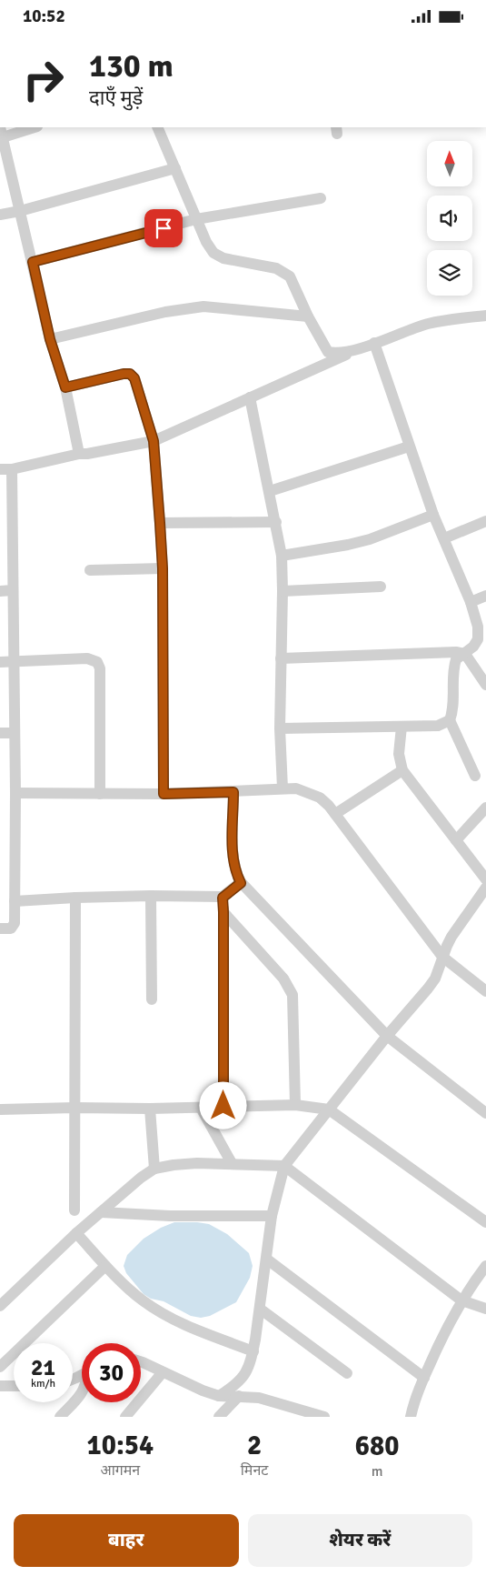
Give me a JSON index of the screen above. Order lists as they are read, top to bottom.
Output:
{
  "north": "top",
  "page": {
    "status": "10:52",
    "turn": ["130 m", "दाएँ मुड़ें"],
    "speed": "21 km/h",
    "limit": "30",
    "eta": [
      "10:54",
      "आगमन",
      "2",
      "मिनट",
      "680",
      "m"
    ],
    "buttons": ["बाहर", "शेयर करें"]
  }
}
